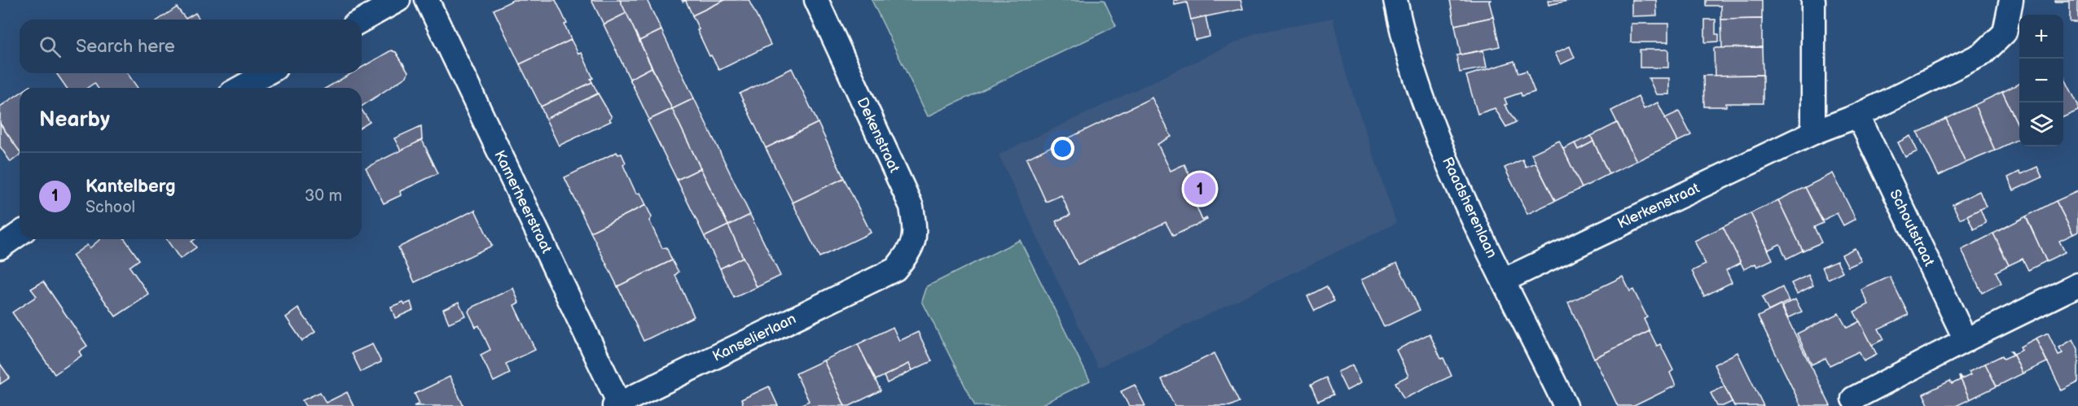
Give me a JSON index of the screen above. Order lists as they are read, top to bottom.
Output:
{
  "streets": {
    "street": [
      "Dekenstraat",
      "Kamerheerstraat",
      "Klerkenstraat",
      "Raadsherenlaan",
      "Schoutstraat",
      "Kanselierlaan"
    ]
  },
  "crossings": [
    ["Dekenstraat", "Kanselierlaan"],
    ["Kamerheerstraat", "Kanselierlaan"],
    ["Klerkenstraat", "Raadsherenlaan"],
    ["Klerkenstraat", "Schoutstraat"]
  ],
  "page": {
    "map_buttons": ["+", "−"],
    "search": "Search here",
    "heading": "Nearby",
    "list": [
      {
        "mark": "1",
        "name": "Kantelberg",
        "note": "School",
        "value": "30 m"
      }
    ],
    "pins": "1"
  }
}
